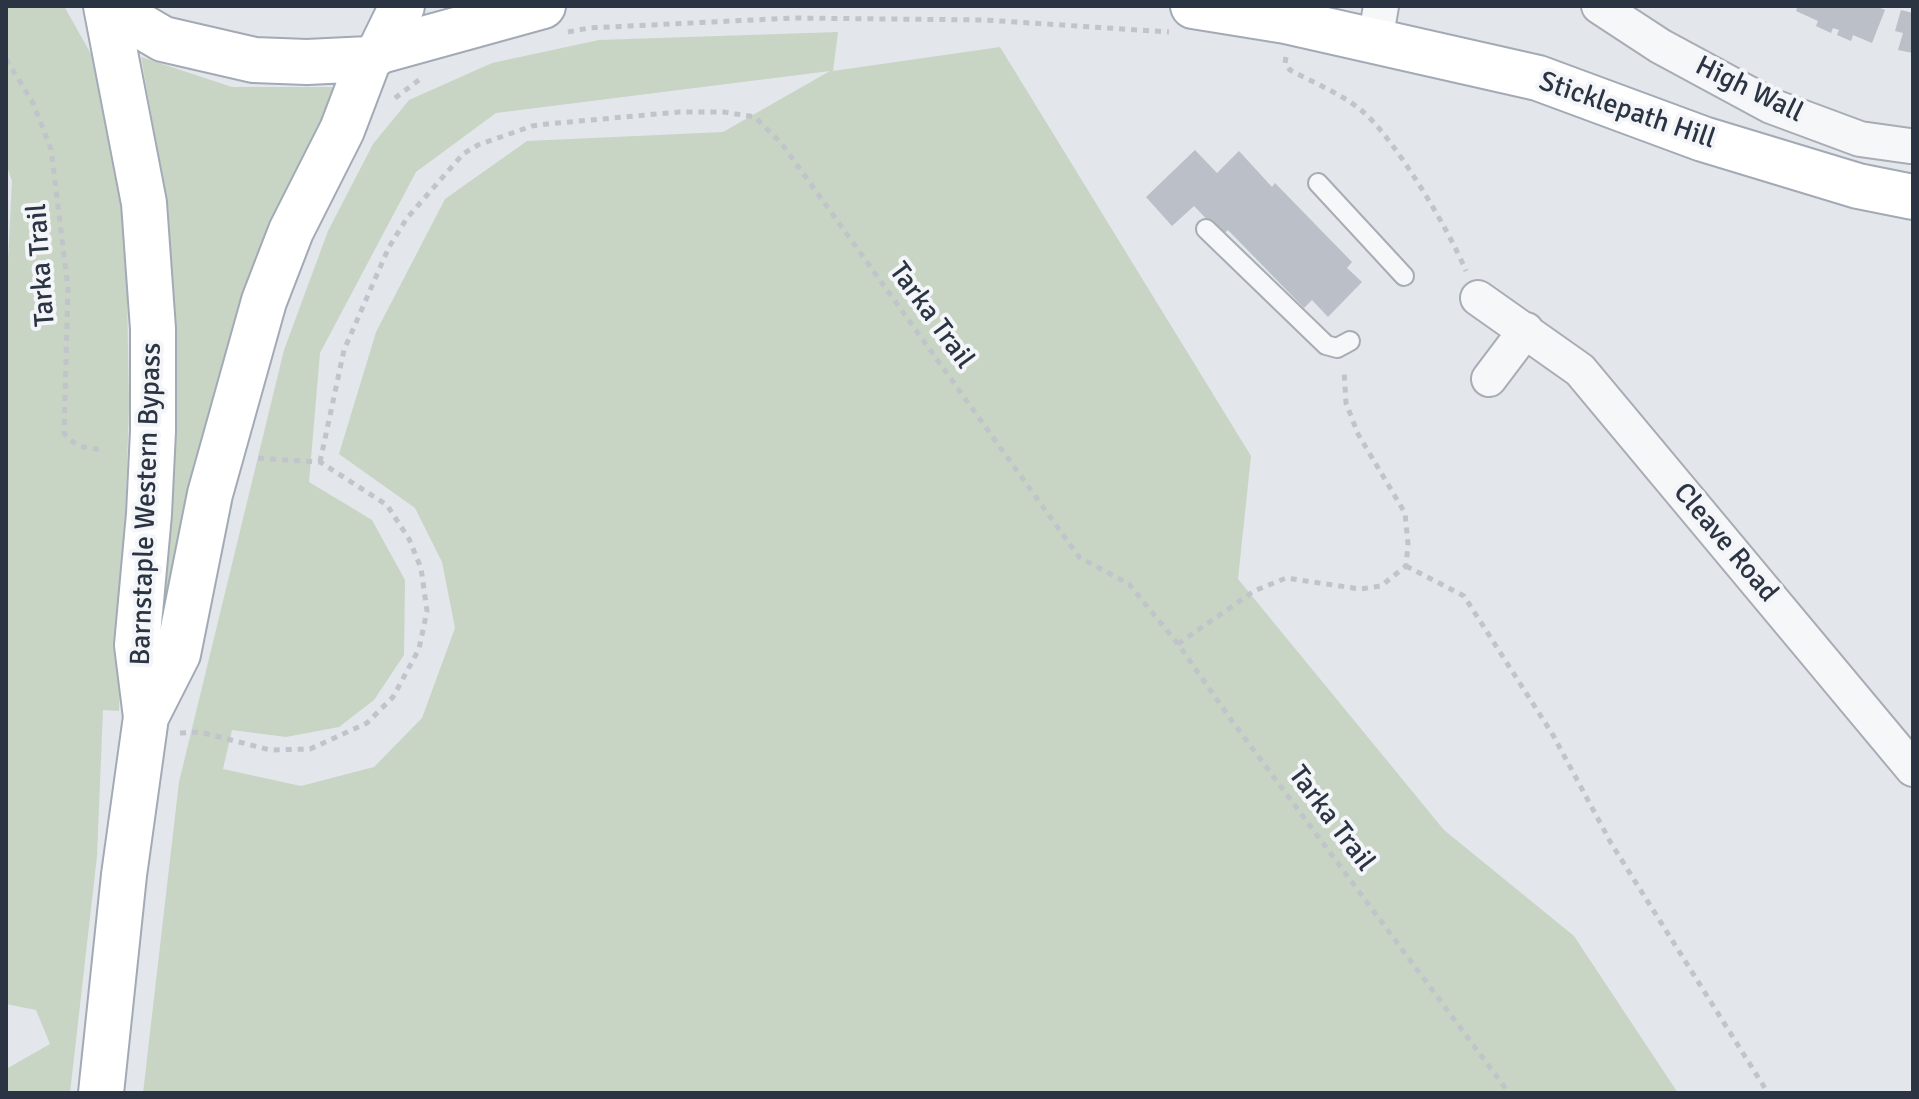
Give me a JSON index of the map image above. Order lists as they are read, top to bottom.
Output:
{
  "streets": {
    "main road": ["Sticklepath Hill", "Barnstaple Western Bypass"],
    "street": ["High Wall", "Cleave Road"],
    "path": ["Tarka Trail"]
  }
}
